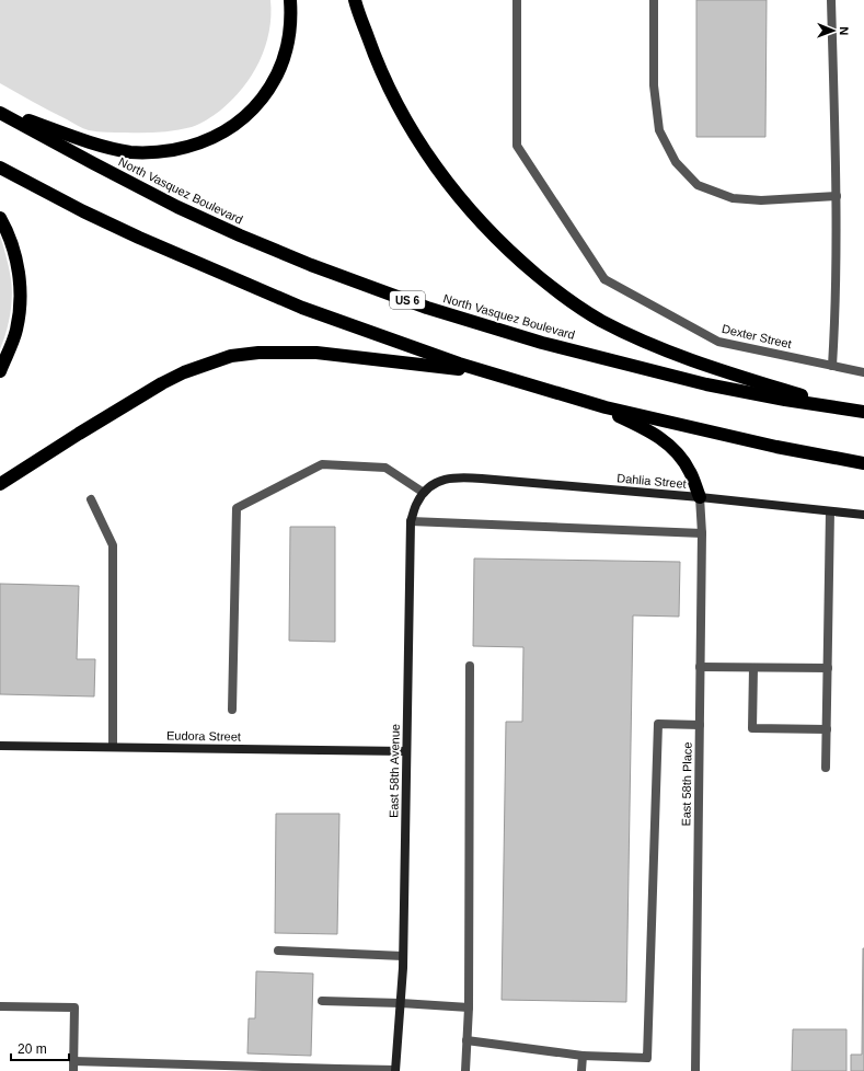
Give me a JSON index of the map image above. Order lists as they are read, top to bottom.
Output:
{
  "streets": {
    "highway": ["North Vasquez Boulevard", "US 6"],
    "street": [
      "Dexter Street",
      "Dahlia Street",
      "Eudora Street",
      "East 58th Avenue",
      "East 58th Place"
    ]
  },
  "crossings": [
    ["Dahlia Street", "East 58th Avenue"],
    ["Dahlia Street", "East 58th Place"],
    ["Eudora Street", "East 58th Avenue"]
  ],
  "scale_bar": "20 m",
  "north": "right"
}
